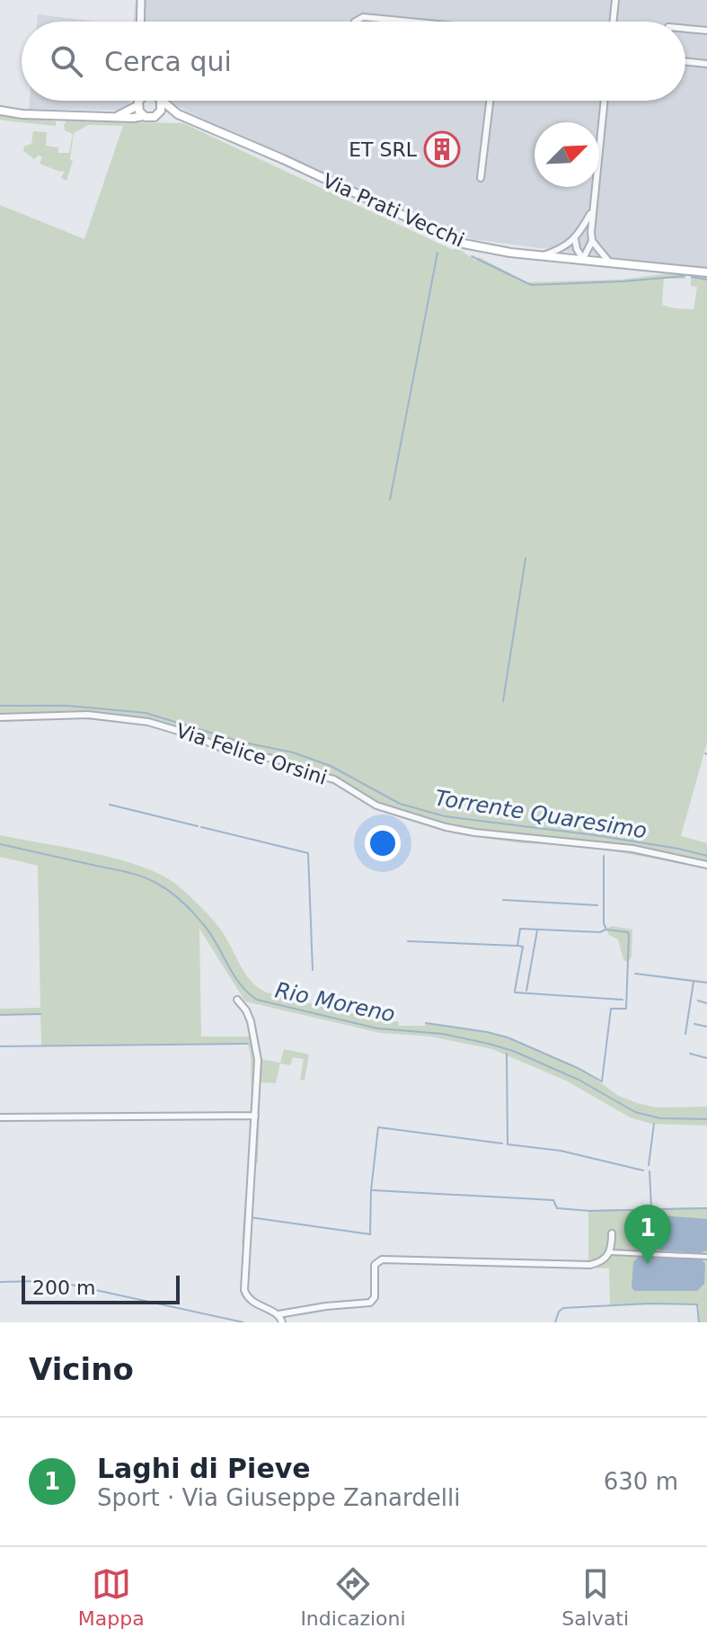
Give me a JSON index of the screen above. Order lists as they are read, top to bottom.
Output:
{
  "streets": {
    "main road": ["Via Prati Vecchi"],
    "street": ["Via Felice Orsini"]
  },
  "water": ["Torrente Quaresimo", "Rio Moreno"],
  "places": {
    "building": ["ET SRL"]
  },
  "scale_bar": "200 m",
  "north": "top right",
  "page": {
    "search": "Cerca qui",
    "pins": "1",
    "scale": "200 m",
    "heading": "Vicino",
    "list": [
      {
        "mark": "1",
        "name": "Laghi di Pieve",
        "note": "Sport · Via Giuseppe Zanardelli",
        "value": "630 m"
      }
    ],
    "nav": ["Mappa", "Indicazioni", "Salvati"]
  }
}
